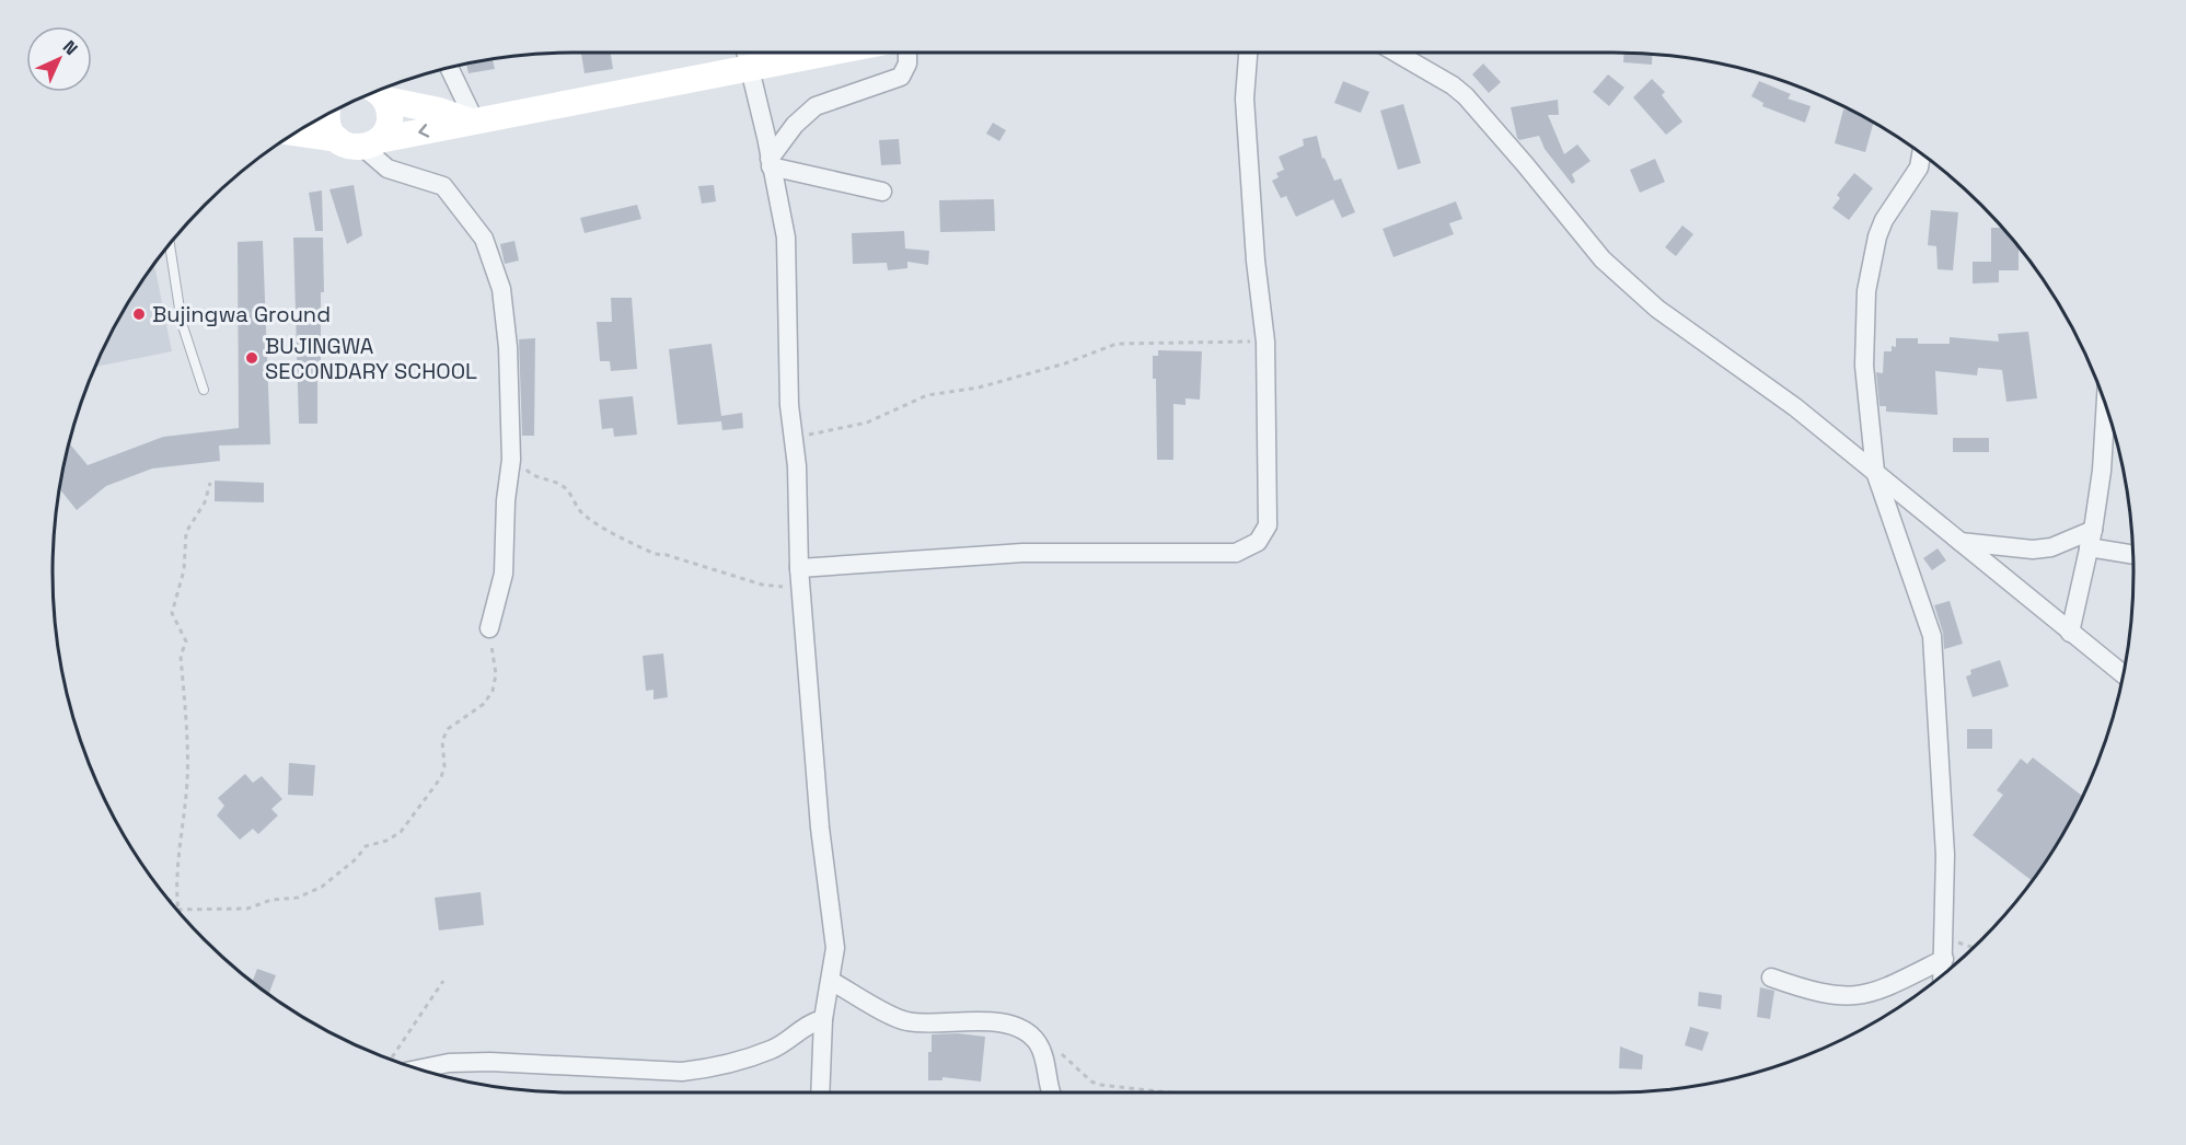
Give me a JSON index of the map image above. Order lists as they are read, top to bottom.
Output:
{
  "places": ["Bujingwa Ground", "BUJINGWA SECONDARY SCHOOL"],
  "north": "top right"
}
